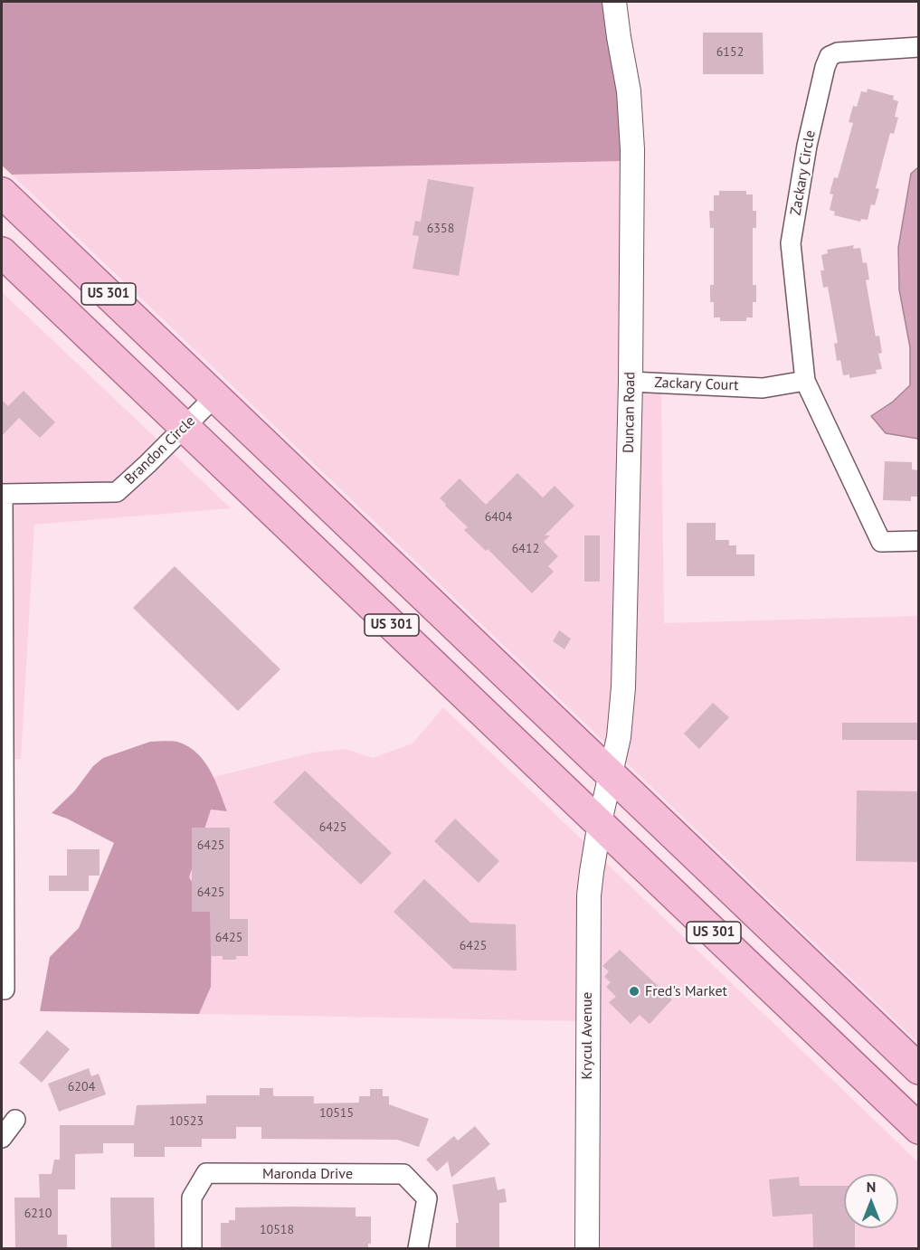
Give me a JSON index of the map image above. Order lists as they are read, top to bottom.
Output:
{
  "streets": {
    "main road": ["US 301"],
    "street": [
      "Zackary Circle",
      "Zackary Court",
      "Duncan Road",
      "Brandon Circle",
      "Krycul Avenue",
      "Maronda Drive"
    ]
  },
  "crossings": [
    ["Zackary Circle", "Zackary Court"],
    ["US 301", "Duncan Road"],
    ["US 301", "Brandon Circle"],
    ["US 301", "Krycul Avenue"],
    ["Zackary Court", "Duncan Road"],
    ["Duncan Road", "Krycul Avenue"]
  ],
  "places": ["Fred's Market"],
  "house_numbers": [
    "6152",
    "6358",
    "6404",
    "6412",
    "6425",
    "6425",
    "6425",
    "6425",
    "6425",
    "6204",
    "10515",
    "10523",
    "6210",
    "10518"
  ],
  "north": "top"
}
